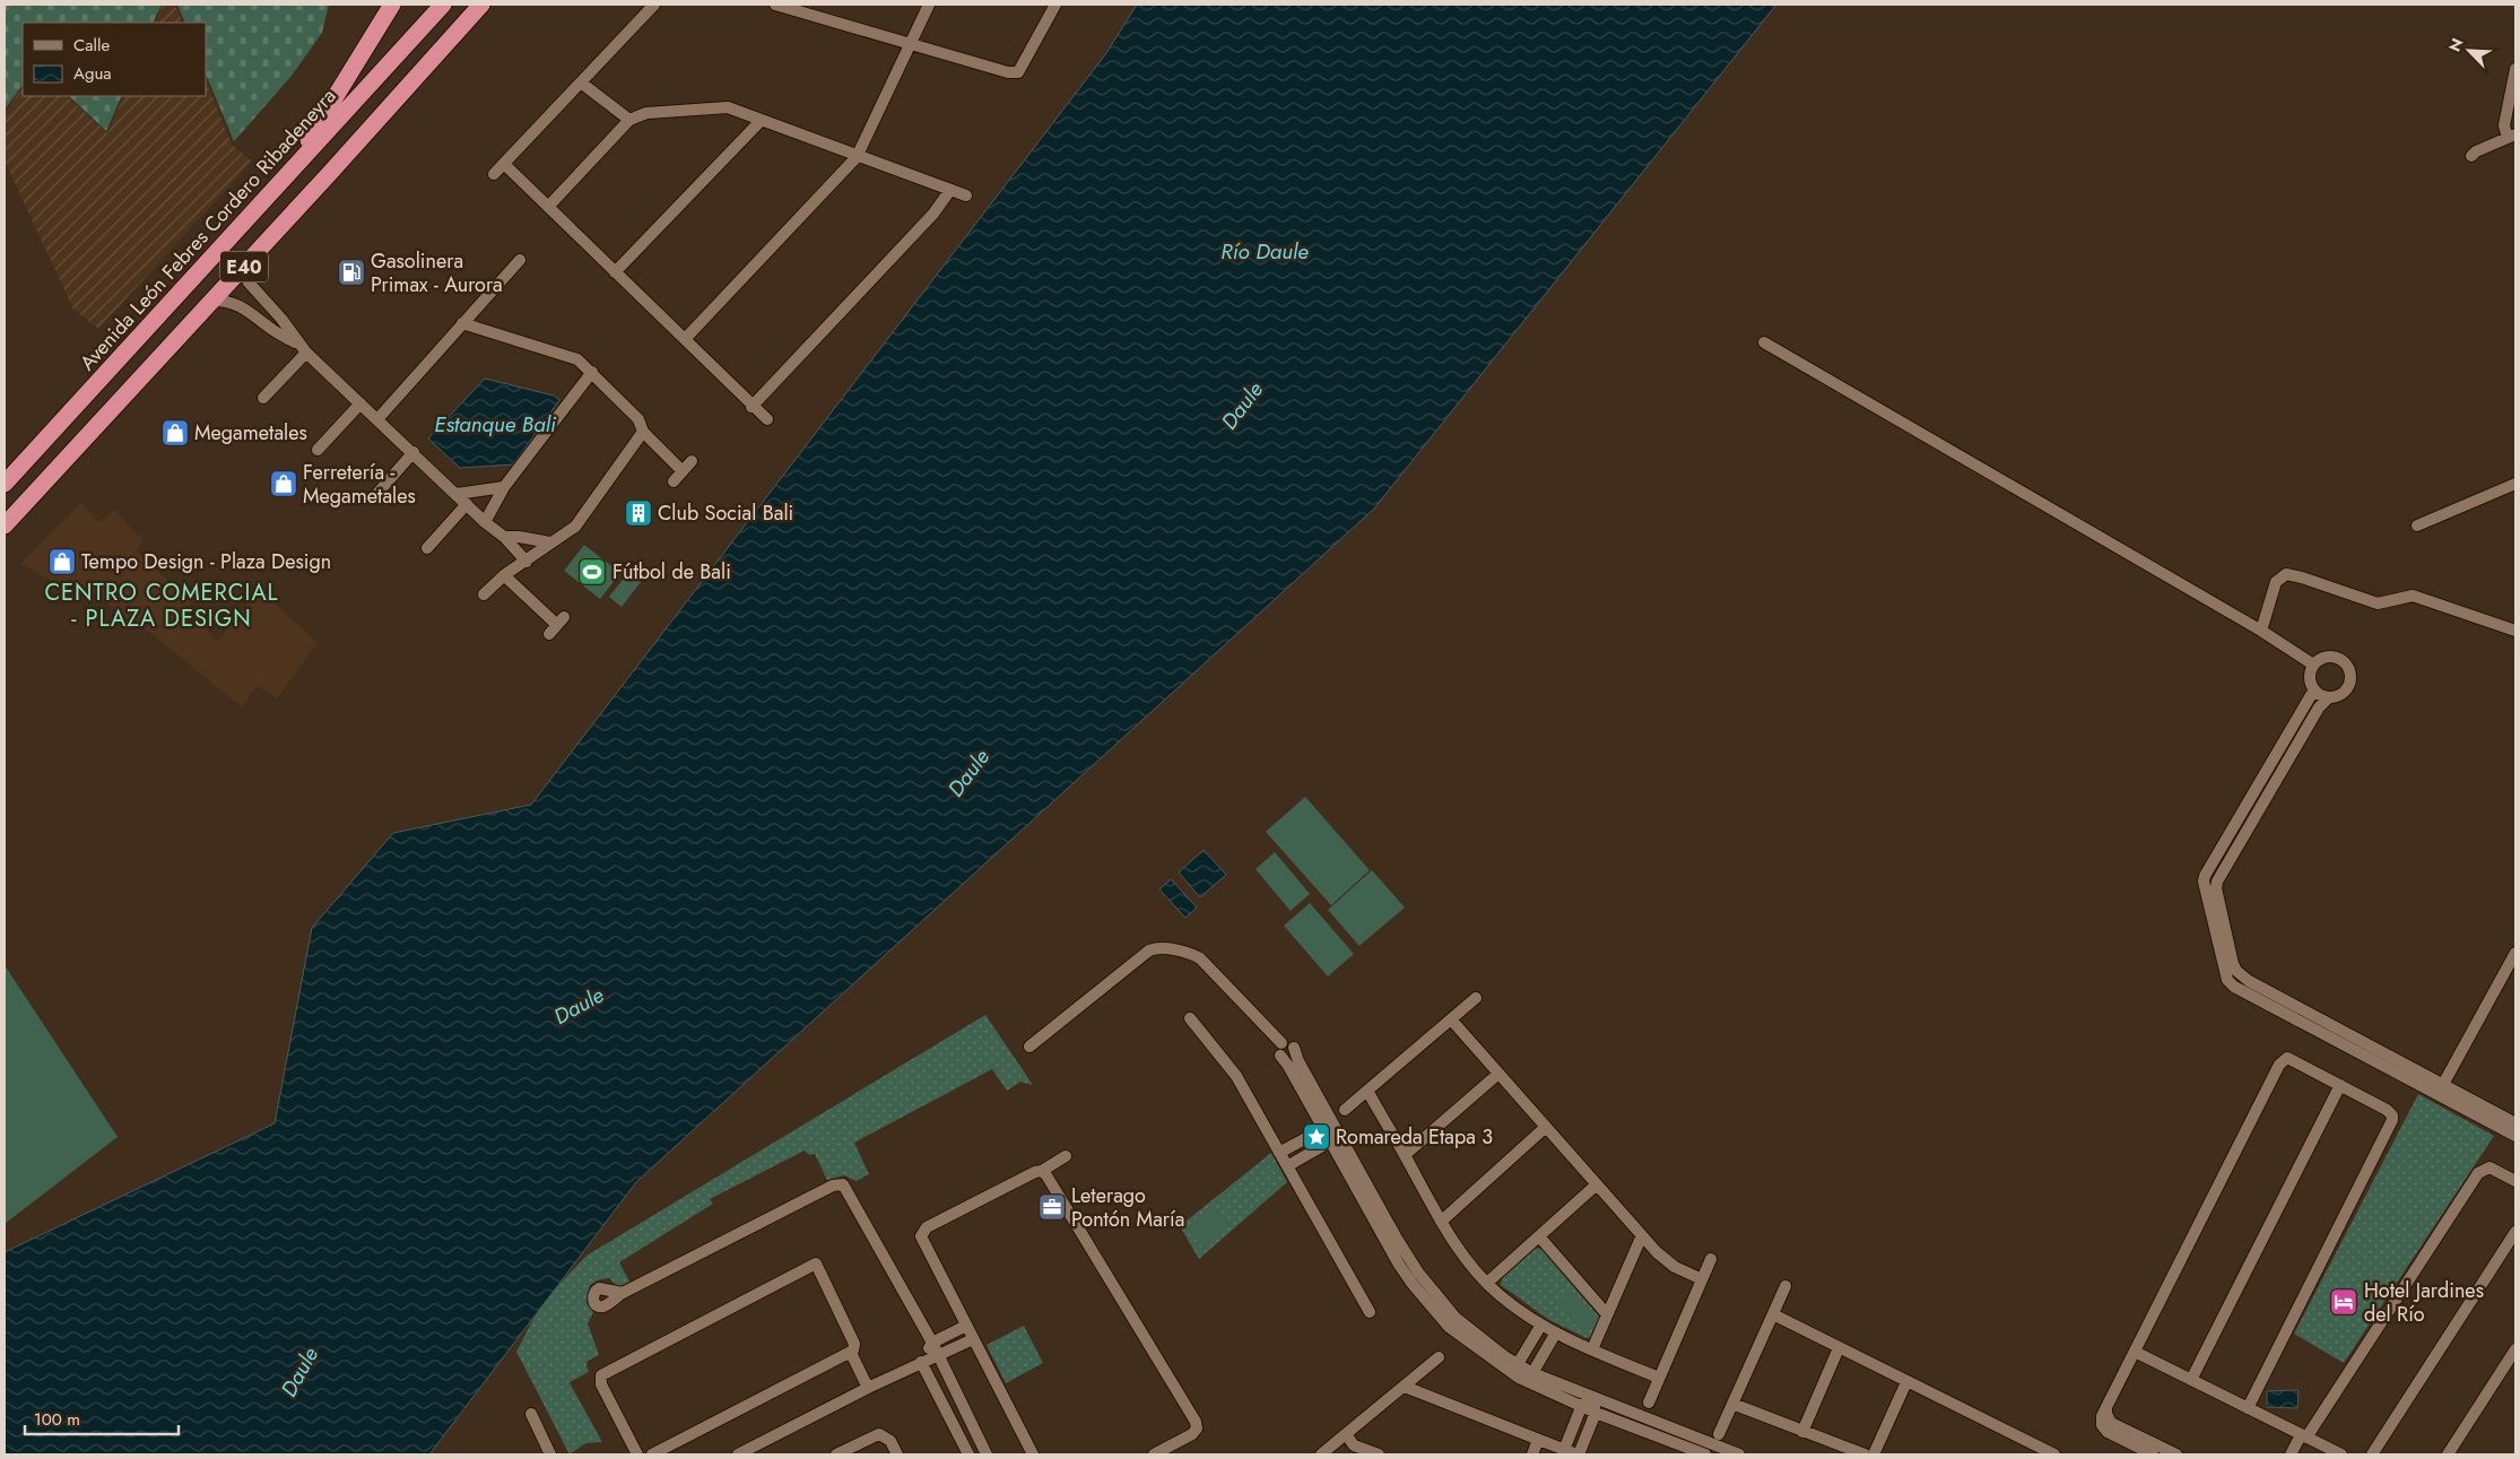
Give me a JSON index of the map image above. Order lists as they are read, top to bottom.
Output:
{
  "streets": {
    "highway": ["Avenida León Febres Cordero Ribadeneyra", "E40"]
  },
  "districts": ["CENTRO COMERCIAL - PLAZA DESIGN"],
  "water": ["Río Daule", "Daule", "Estanque Bali"],
  "places": {
    "fuel station": ["Gasolinera Primax - Aurora"],
    "shop": ["Megametales", "Ferretería - Megametales", "Tempo Design - Plaza Design"],
    "building": ["Club Social Bali"],
    "sports": ["Fútbol de Bali"],
    "place": ["Romareda Etapa 3"],
    "office": ["Leterago Pontón María"],
    "hotel": ["Hotel Jardines del Río"]
  },
  "legend": ["Calle", "Agua"],
  "scale_bar": "100 m",
  "north": "top left"
}
